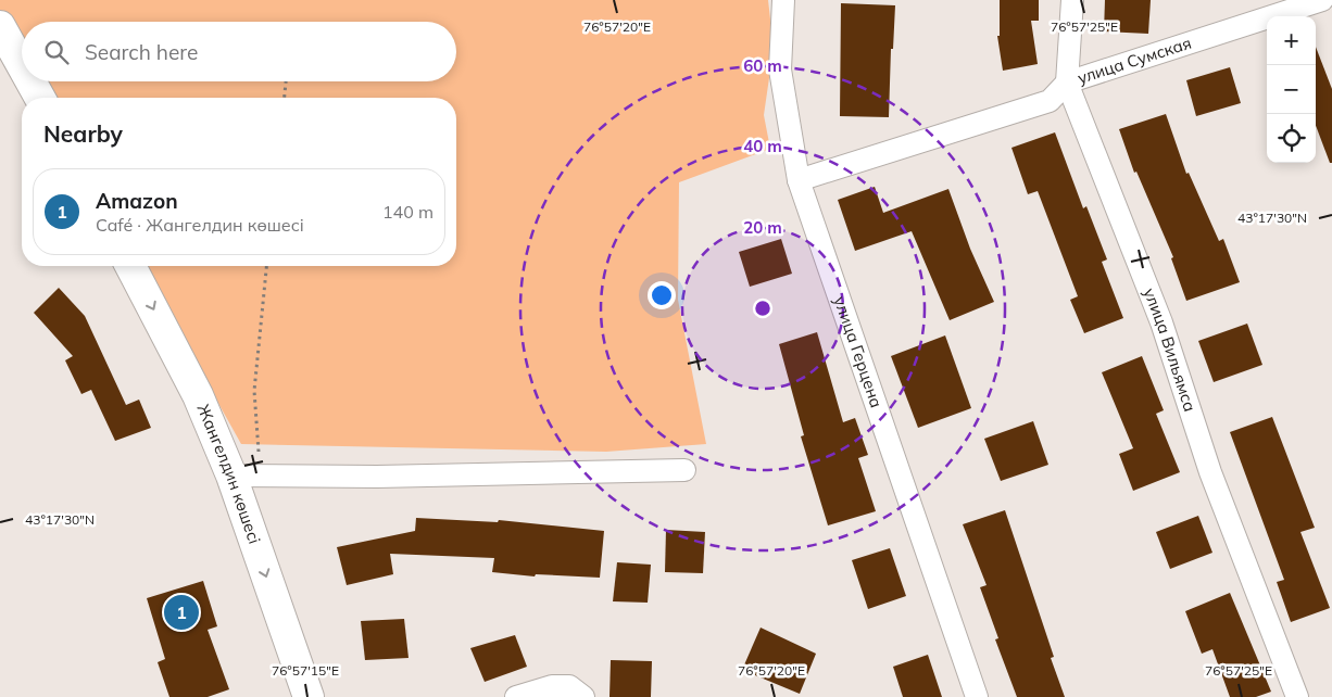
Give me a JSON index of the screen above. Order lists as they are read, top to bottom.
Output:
{
  "streets": {
    "main road": ["Жангелдин көшесі"],
    "street": ["улица Сумская", "улица Вильямса", "улица Герцена"]
  },
  "crossings": [
    ["улица Сумская", "улица Вильямса"],
    ["улица Сумская", "улица Герцена"]
  ],
  "one_way": ["Жангелдин көшесі"],
  "page": {
    "map_buttons": ["+", "−"],
    "search": "Search here",
    "heading": "Nearby",
    "list": [
      {
        "mark": "1",
        "name": "Amazon",
        "note": "Café · Жангелдин көшесі",
        "value": "140 m"
      }
    ],
    "pins": "1"
  },
  "coordinates": [
    "76°57'20\"E",
    "76°57'25\"E",
    "43°17'30\"N",
    "76°57'15\"E"
  ],
  "rings": ["60 m", "40 m", "20 m"]
}
